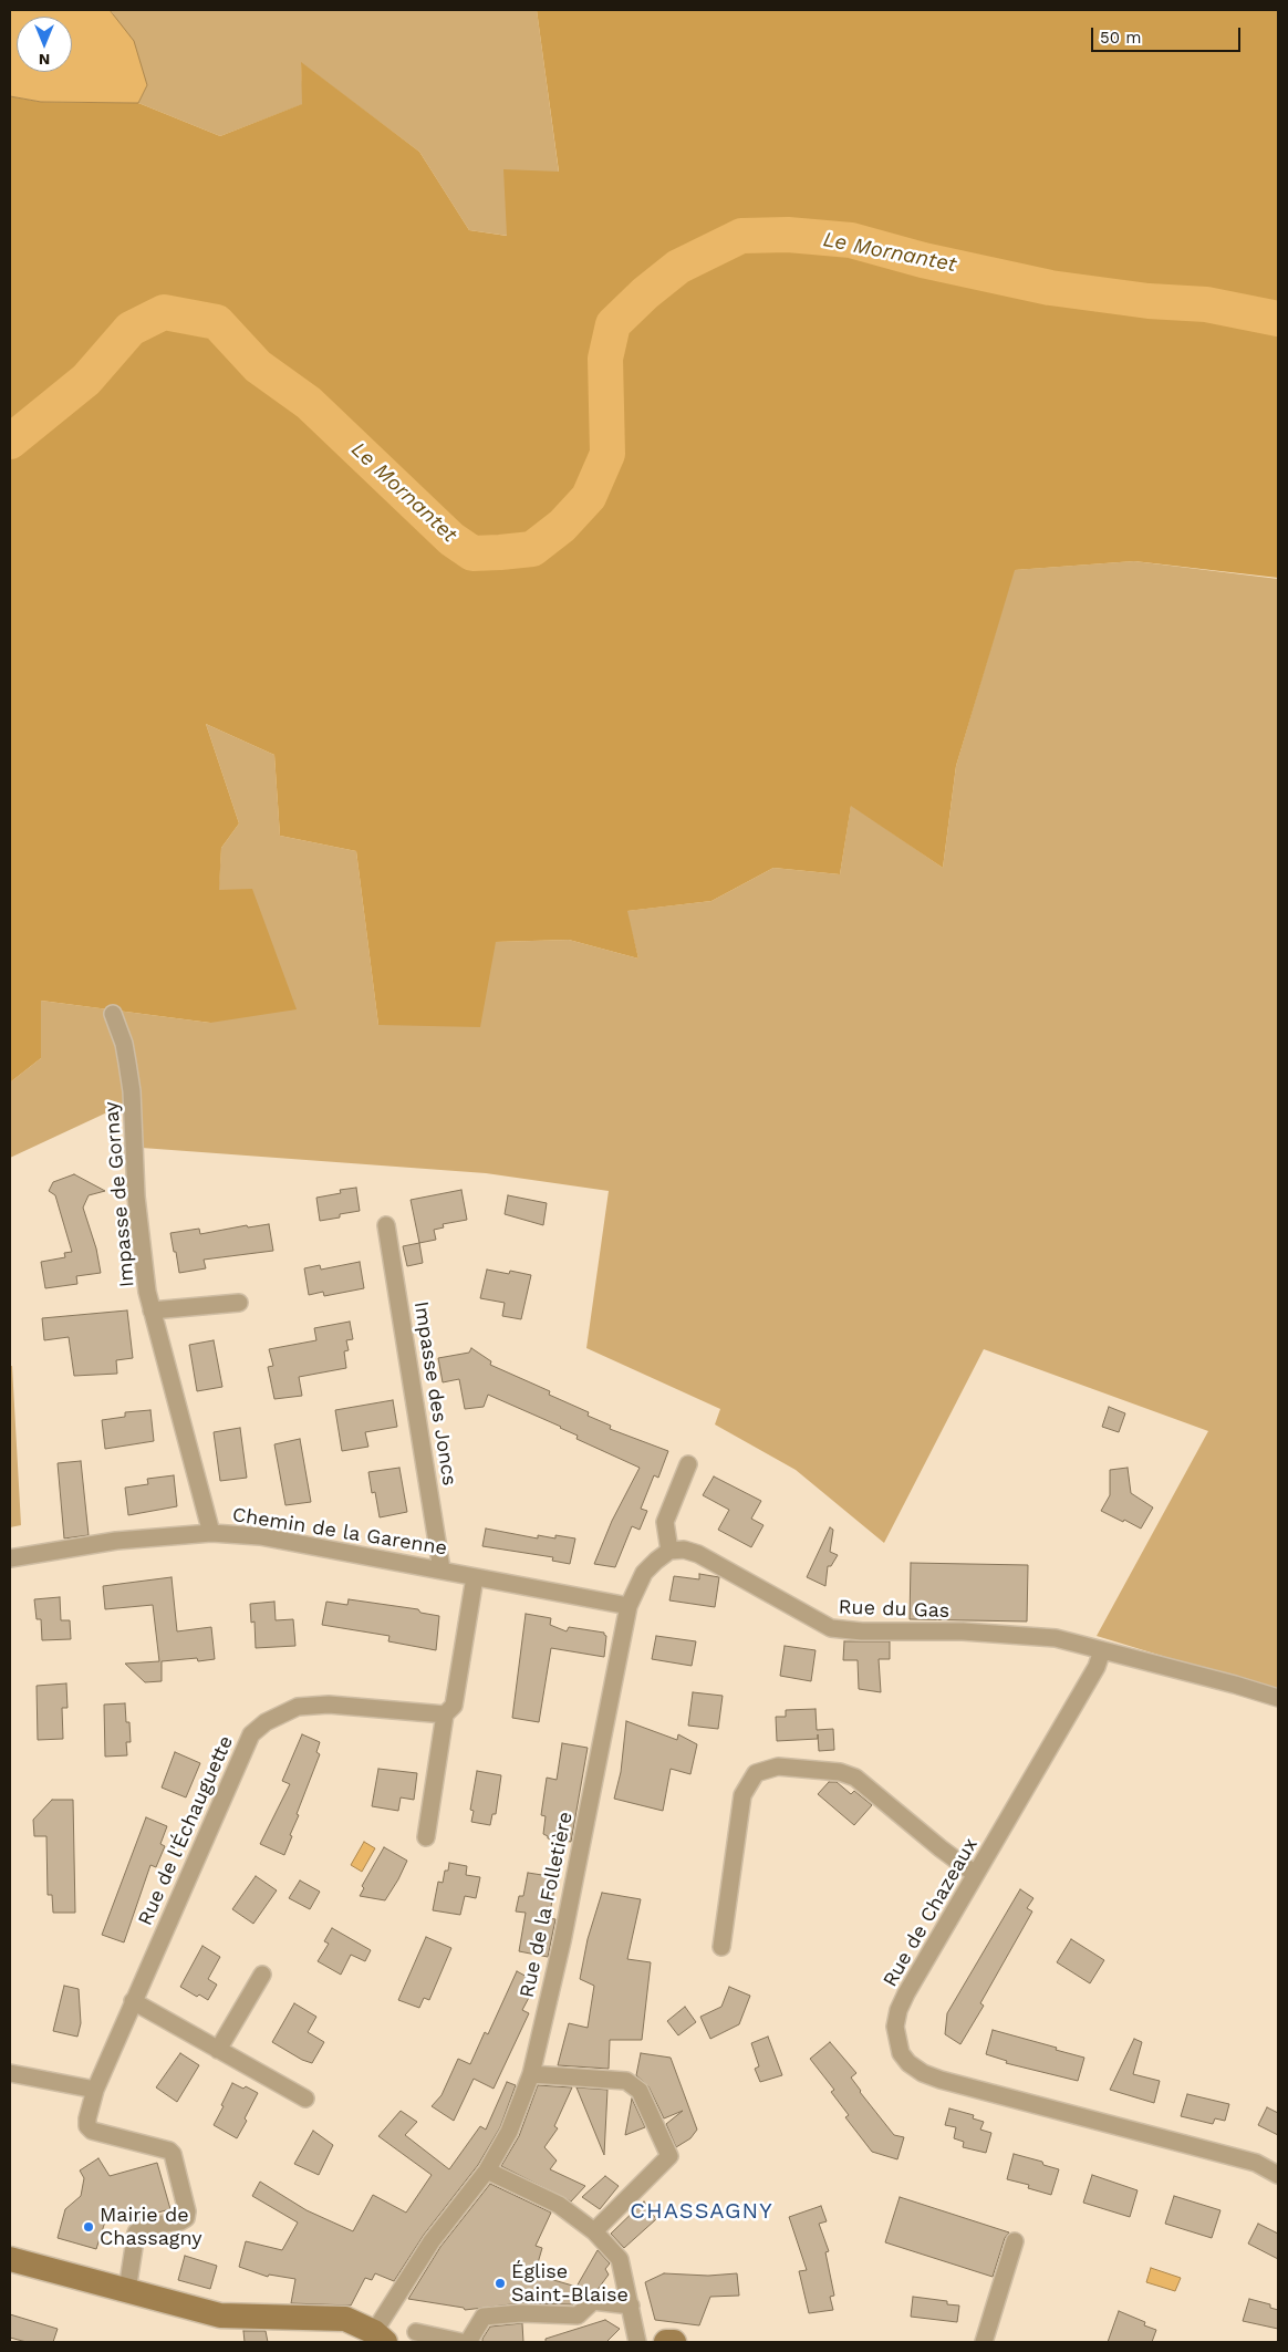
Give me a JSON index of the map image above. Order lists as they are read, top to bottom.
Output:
{
  "streets": {
    "street": [
      "Impasse de Gornay",
      "Impasse des Joncs",
      "Chemin de la Garenne",
      "Rue du Gas",
      "Rue de l'Échauguette",
      "Rue de la Folletière",
      "Rue de Chazeaux"
    ]
  },
  "crossings": [
    ["Impasse de Gornay", "Chemin de la Garenne"],
    ["Impasse des Joncs", "Chemin de la Garenne"],
    ["Chemin de la Garenne", "Rue de la Folletière"],
    ["Rue du Gas", "Rue de la Folletière"],
    ["Rue du Gas", "Rue de Chazeaux"]
  ],
  "districts": ["CHASSAGNY"],
  "water": ["Le Mornantet"],
  "places": ["Mairie de Chassagny", "Église Saint-Blaise"],
  "scale_bar": "50 m",
  "north": "bottom"
}
